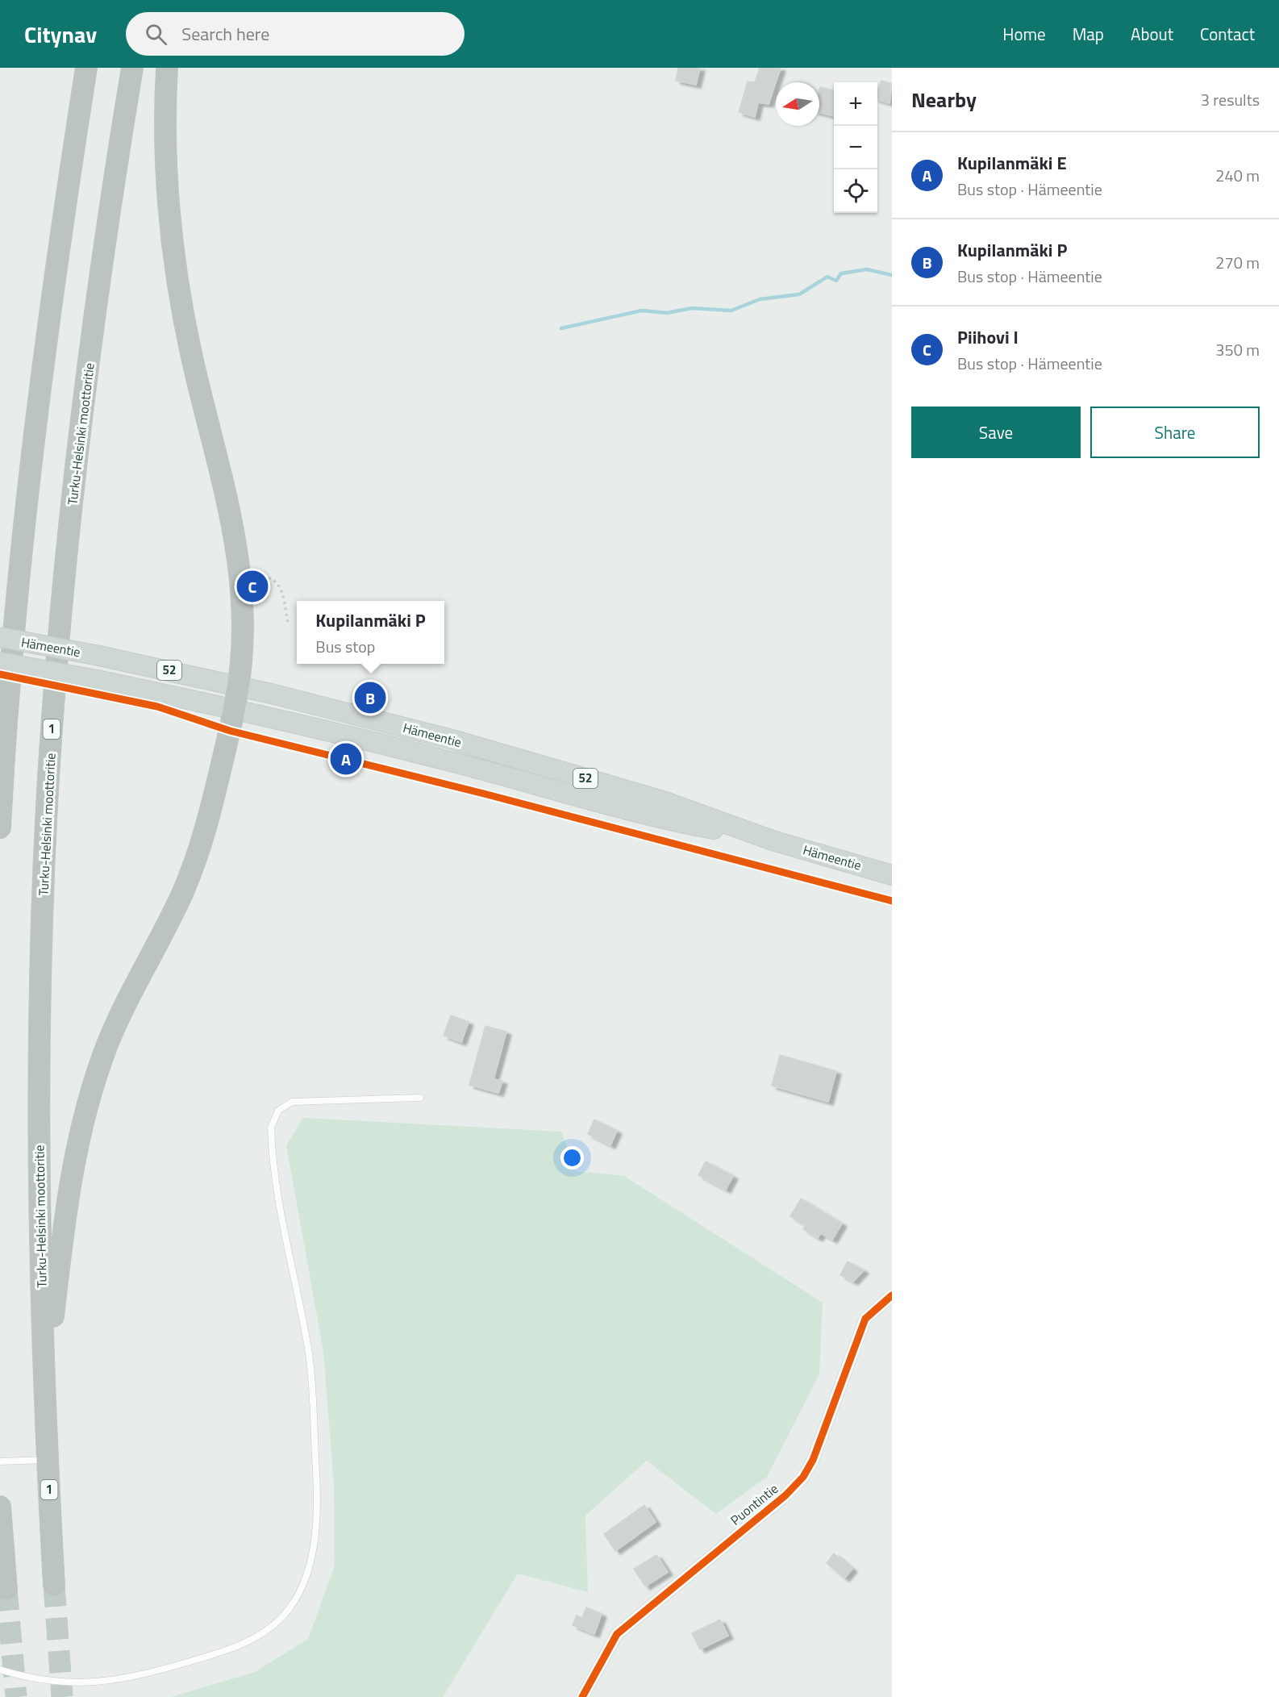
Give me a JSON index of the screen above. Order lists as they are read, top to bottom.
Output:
{
  "streets": {
    "highway": ["Turku-Helsinki moottoritie", "1"],
    "main road": ["Hämeentie", "52"],
    "street": ["Puontintie"]
  },
  "north": "left",
  "page": {
    "header": "Citynav",
    "search": "Search here",
    "nav": [
      "Home",
      "Map",
      "About",
      "Contact"
    ],
    "heading": ["Nearby", "3 results"],
    "map_buttons": ["+", "−"],
    "list": [
      {
        "mark": "A",
        "name": "Kupilanmäki E",
        "note": "Bus stop · Hämeentie",
        "value": "240 m"
      },
      {
        "mark": "B",
        "name": "Kupilanmäki P",
        "note": "Bus stop · Hämeentie",
        "value": "270 m"
      },
      {
        "mark": "C",
        "name": "Piihovi I",
        "note": "Bus stop · Hämeentie",
        "value": "350 m"
      }
    ],
    "buttons": ["Save", "Share"],
    "pins": ["C", "B", "A"],
    "popup": ["Kupilanmäki P", "Bus stop"]
  }
}
